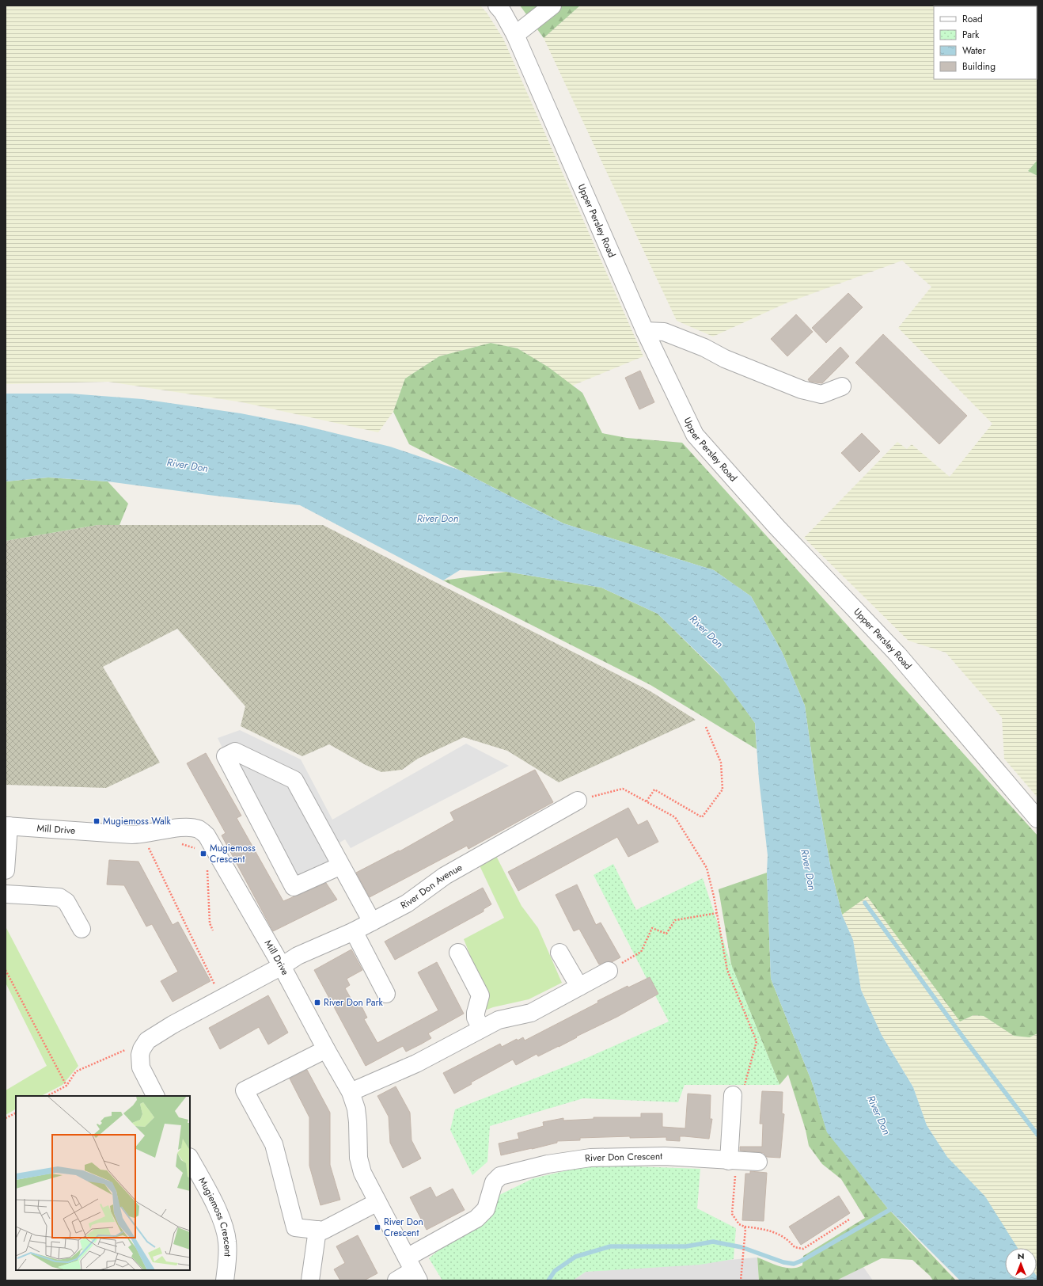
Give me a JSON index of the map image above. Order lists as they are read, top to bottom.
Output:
{
  "streets": {
    "street": [
      "Upper Persley Road",
      "Mill Drive",
      "River Don Avenue",
      "River Don Crescent",
      "Mugiemoss Crescent"
    ]
  },
  "crossings": [
    ["Mill Drive", "River Don Avenue"],
    ["Mill Drive", "River Don Crescent"]
  ],
  "water": ["River Don"],
  "places": {
    "transit": [
      "Mugiemoss Walk",
      "Mugiemoss Crescent",
      "River Don Park",
      "River Don Crescent"
    ]
  },
  "legend": [
    "Road",
    "Park",
    "Water",
    "Building"
  ],
  "north": "top"
}
